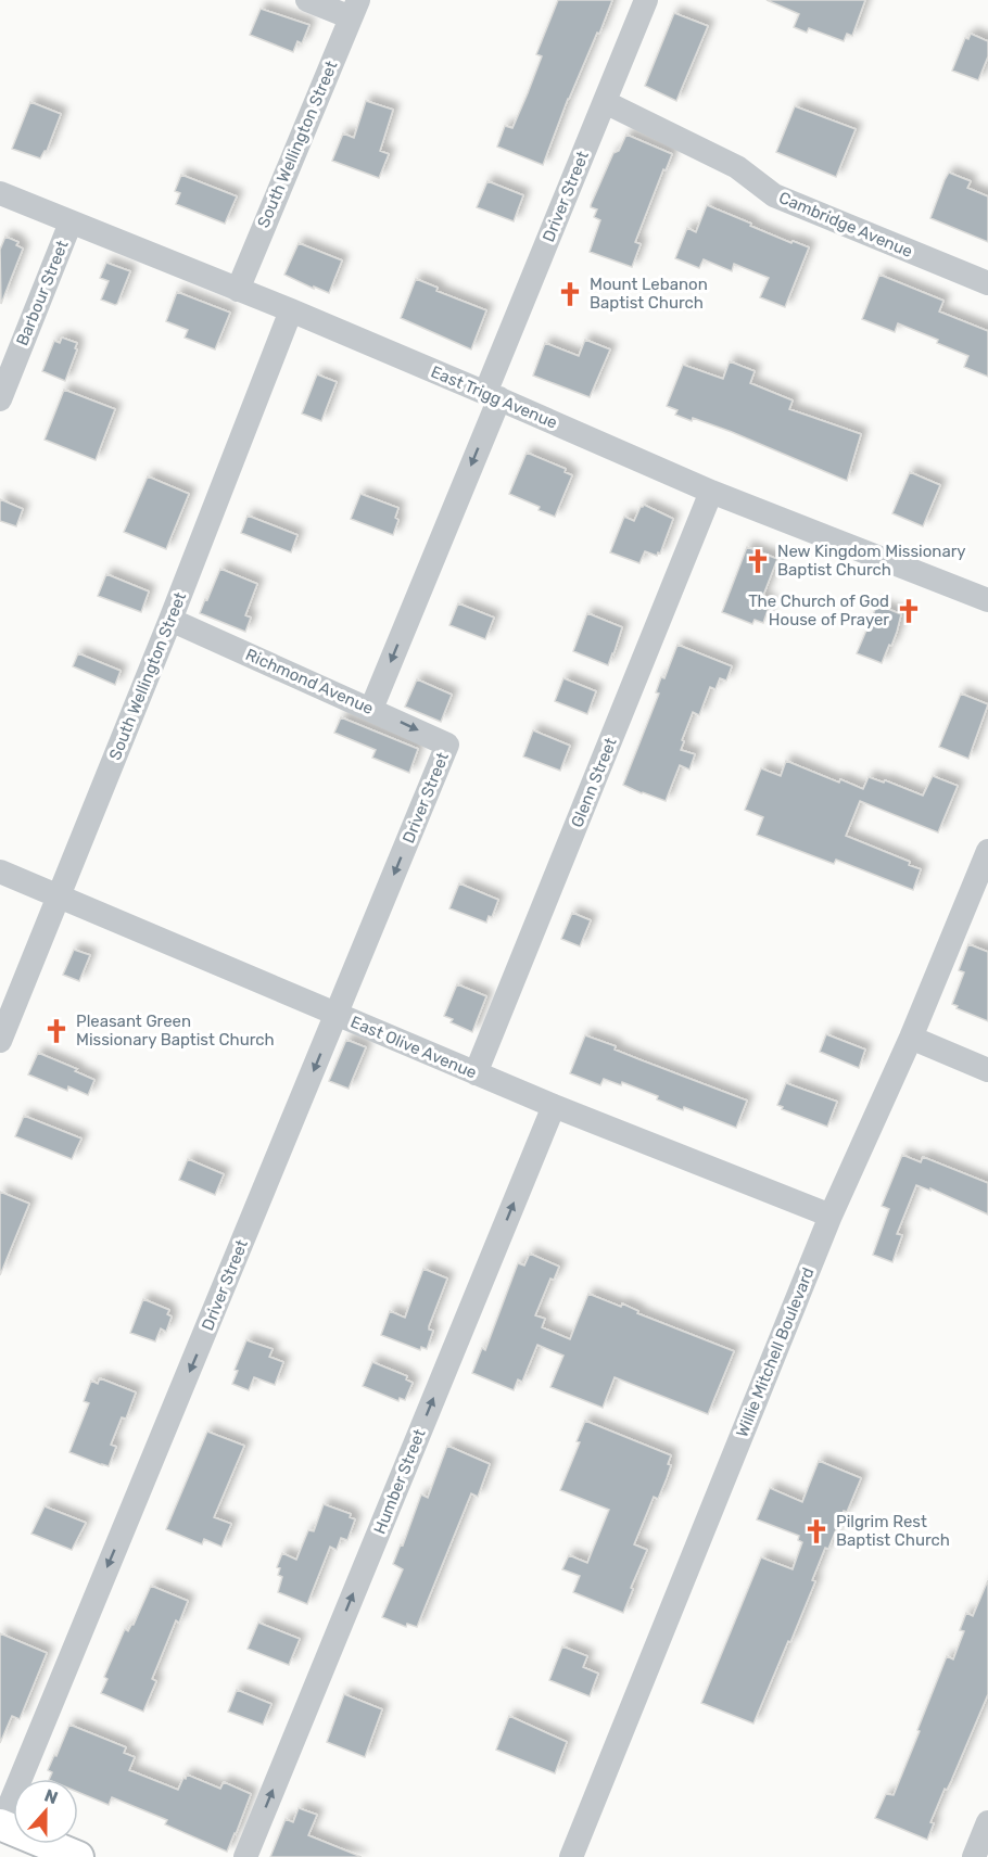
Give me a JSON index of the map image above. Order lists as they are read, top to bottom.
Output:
{
  "streets": {
    "street": [
      "South Wellington Street",
      "Driver Street",
      "Cambridge Avenue",
      "Barbour Street",
      "East Trigg Avenue",
      "Richmond Avenue",
      "Glenn Street",
      "East Olive Avenue",
      "Willie Mitchell Boulevard",
      "Humber Street"
    ]
  },
  "crossings": [
    ["South Wellington Street", "East Trigg Avenue"],
    ["South Wellington Street", "Richmond Avenue"],
    ["South Wellington Street", "East Olive Avenue"],
    ["Driver Street", "Cambridge Avenue"],
    ["Driver Street", "East Trigg Avenue"],
    ["Driver Street", "Richmond Avenue"],
    ["Driver Street", "East Olive Avenue"],
    ["Barbour Street", "East Trigg Avenue"],
    ["East Trigg Avenue", "Glenn Street"],
    ["Glenn Street", "East Olive Avenue"],
    ["East Olive Avenue", "Willie Mitchell Boulevard"],
    ["East Olive Avenue", "Humber Street"]
  ],
  "one_way": ["Driver Street", "Humber Street"],
  "places": {
    "church": [
      "Mount Lebanon Baptist Church",
      "New Kingdom Missionary Baptist Church",
      "The Church of God House of Prayer",
      "Pleasant Green Missionary Baptist Church",
      "Pilgrim Rest Baptist Church"
    ]
  },
  "north": "top"
}
